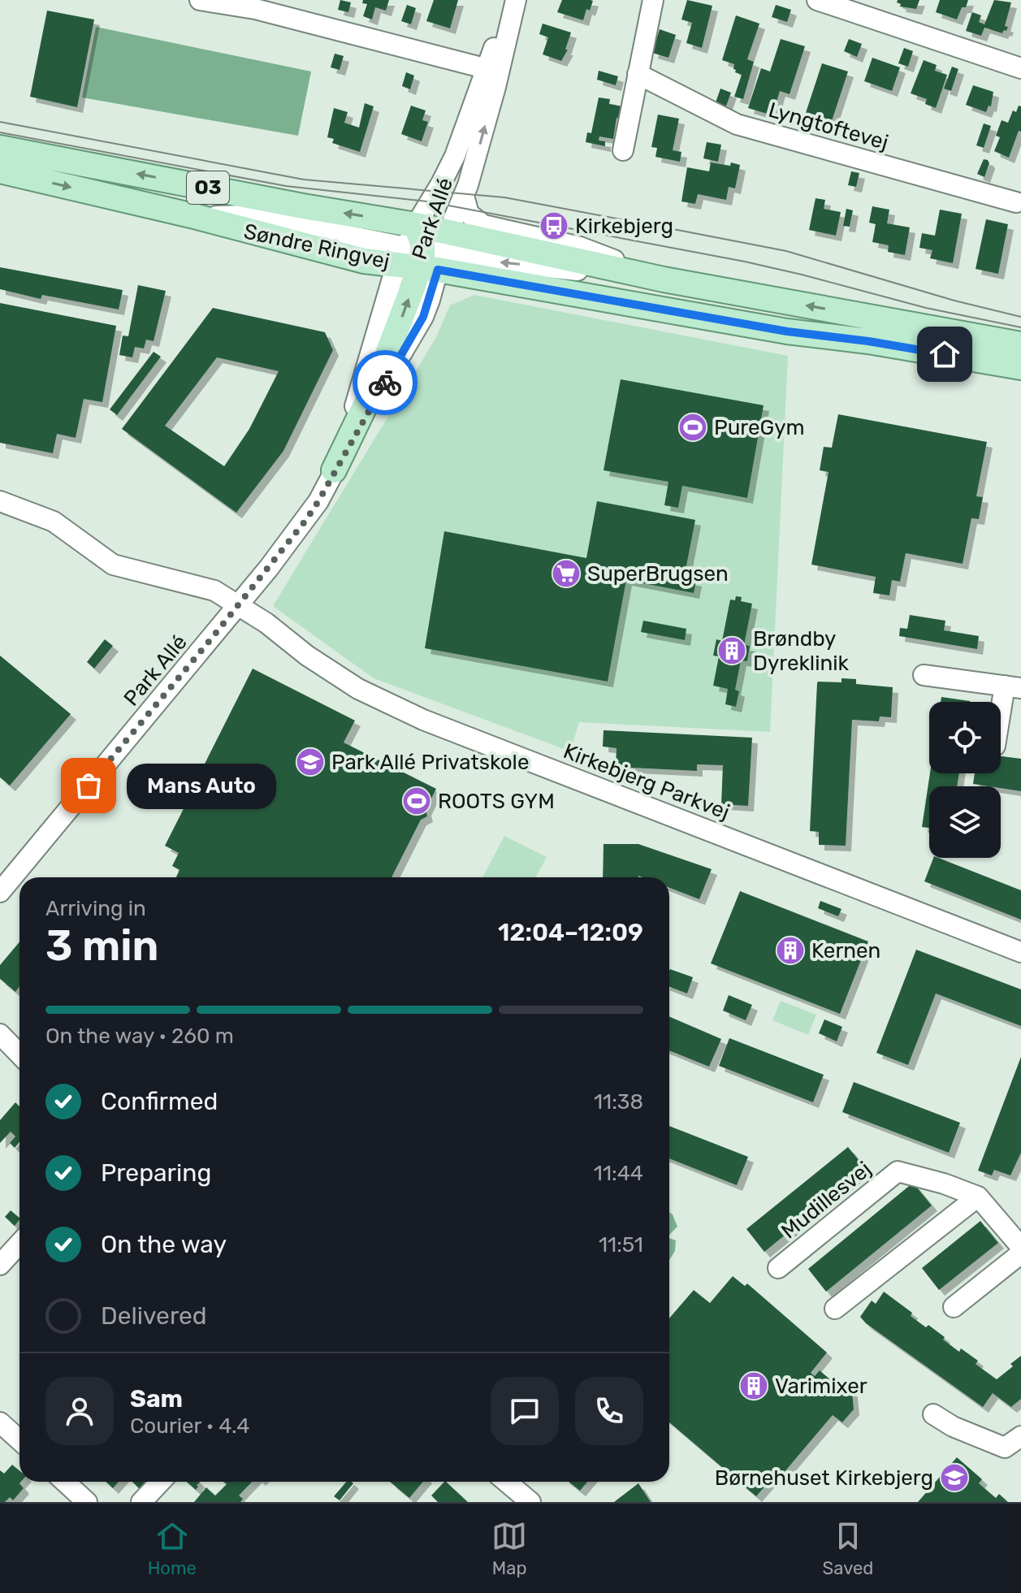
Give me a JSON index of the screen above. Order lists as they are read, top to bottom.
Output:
{
  "streets": {
    "main road": ["O3", "Søndre Ringvej"],
    "street": [
      "Lyngtoftevej",
      "Park Allé",
      "Kirkebjerg Parkvej",
      "Mudillesvej"
    ]
  },
  "crossings": [
    ["Park Allé", "Søndre Ringvej"],
    ["Park Allé", "Kirkebjerg Parkvej"]
  ],
  "places": {
    "bus stop": ["Kirkebjerg"],
    "sports": ["PureGym", "ROOTS GYM"],
    "supermarket": ["SuperBrugsen"],
    "building": ["Brøndby Dyreklinik", "Kernen", "Varimixer"],
    "school or university": ["Park Allé Privatskole", "Børnehuset Kirkebjerg"],
    "other": ["Mans Auto"]
  },
  "page": {
    "bubble": "Mans Auto",
    "heading": ["3 min", "Arriving in", "12:04–12:09"],
    "panel": ["Sam", "Courier · 4.4"],
    "bar": "On the way · 260 m",
    "list": [
      ["Confirmed", "11:38"],
      ["Preparing", "11:44"],
      ["On the way", "11:51"],
      "Delivered"
    ],
    "tabs": ["Home", "Map", "Saved"]
  }
}
